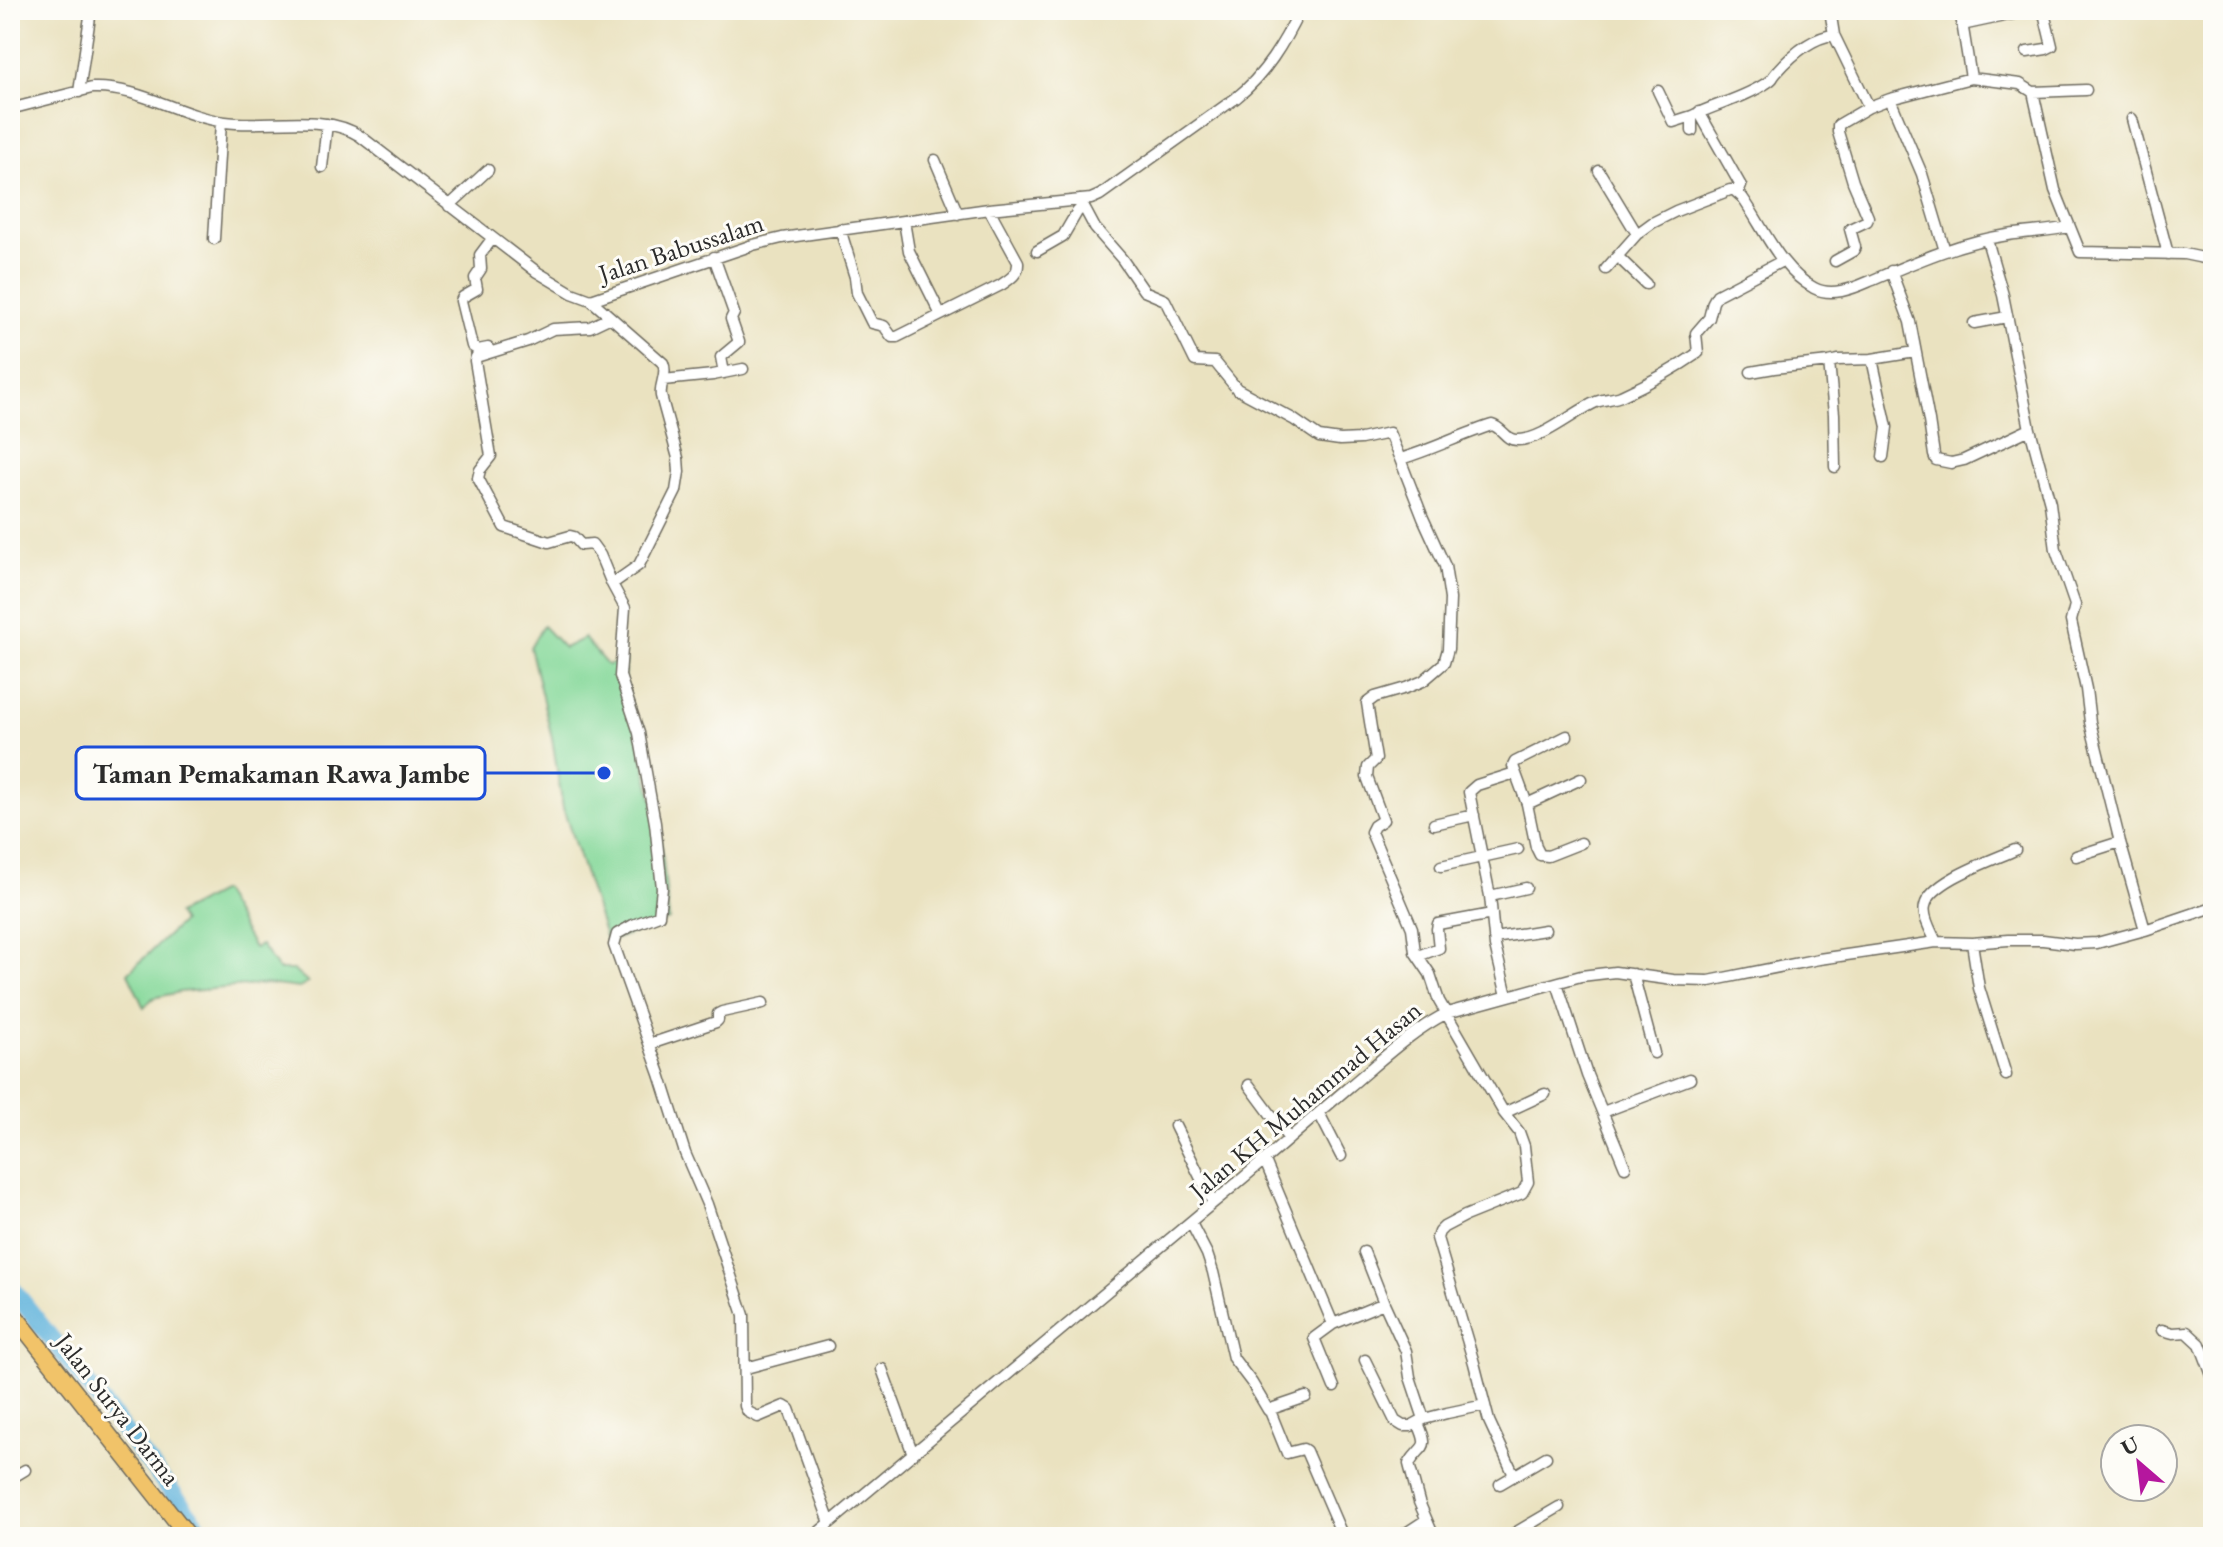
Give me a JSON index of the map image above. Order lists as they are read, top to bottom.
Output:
{
  "streets": {
    "main road": ["Jalan Surya Darma"],
    "street": ["Jalan Babussalam", "Jalan KH Muhammad Hasan"]
  },
  "places": ["Taman Pemakaman Rawa Jambe"],
  "north": "top left"
}
